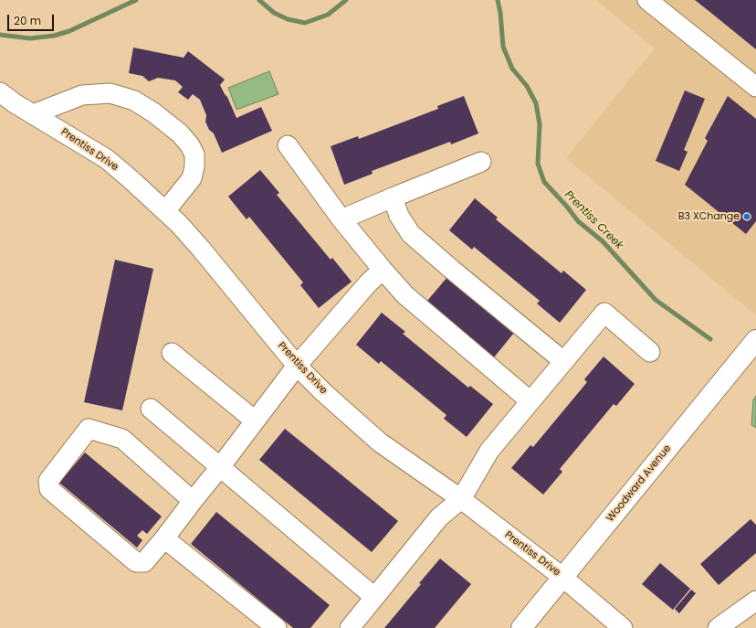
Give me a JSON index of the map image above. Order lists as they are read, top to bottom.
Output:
{
  "streets": {
    "main road": ["Woodward Avenue"],
    "street": ["Prentiss Drive"]
  },
  "crossings": [
    ["Prentiss Drive", "Woodward Avenue"]
  ],
  "water": ["Prentiss Creek"],
  "places": ["B3 XChange"],
  "scale_bar": "20 m"
}
